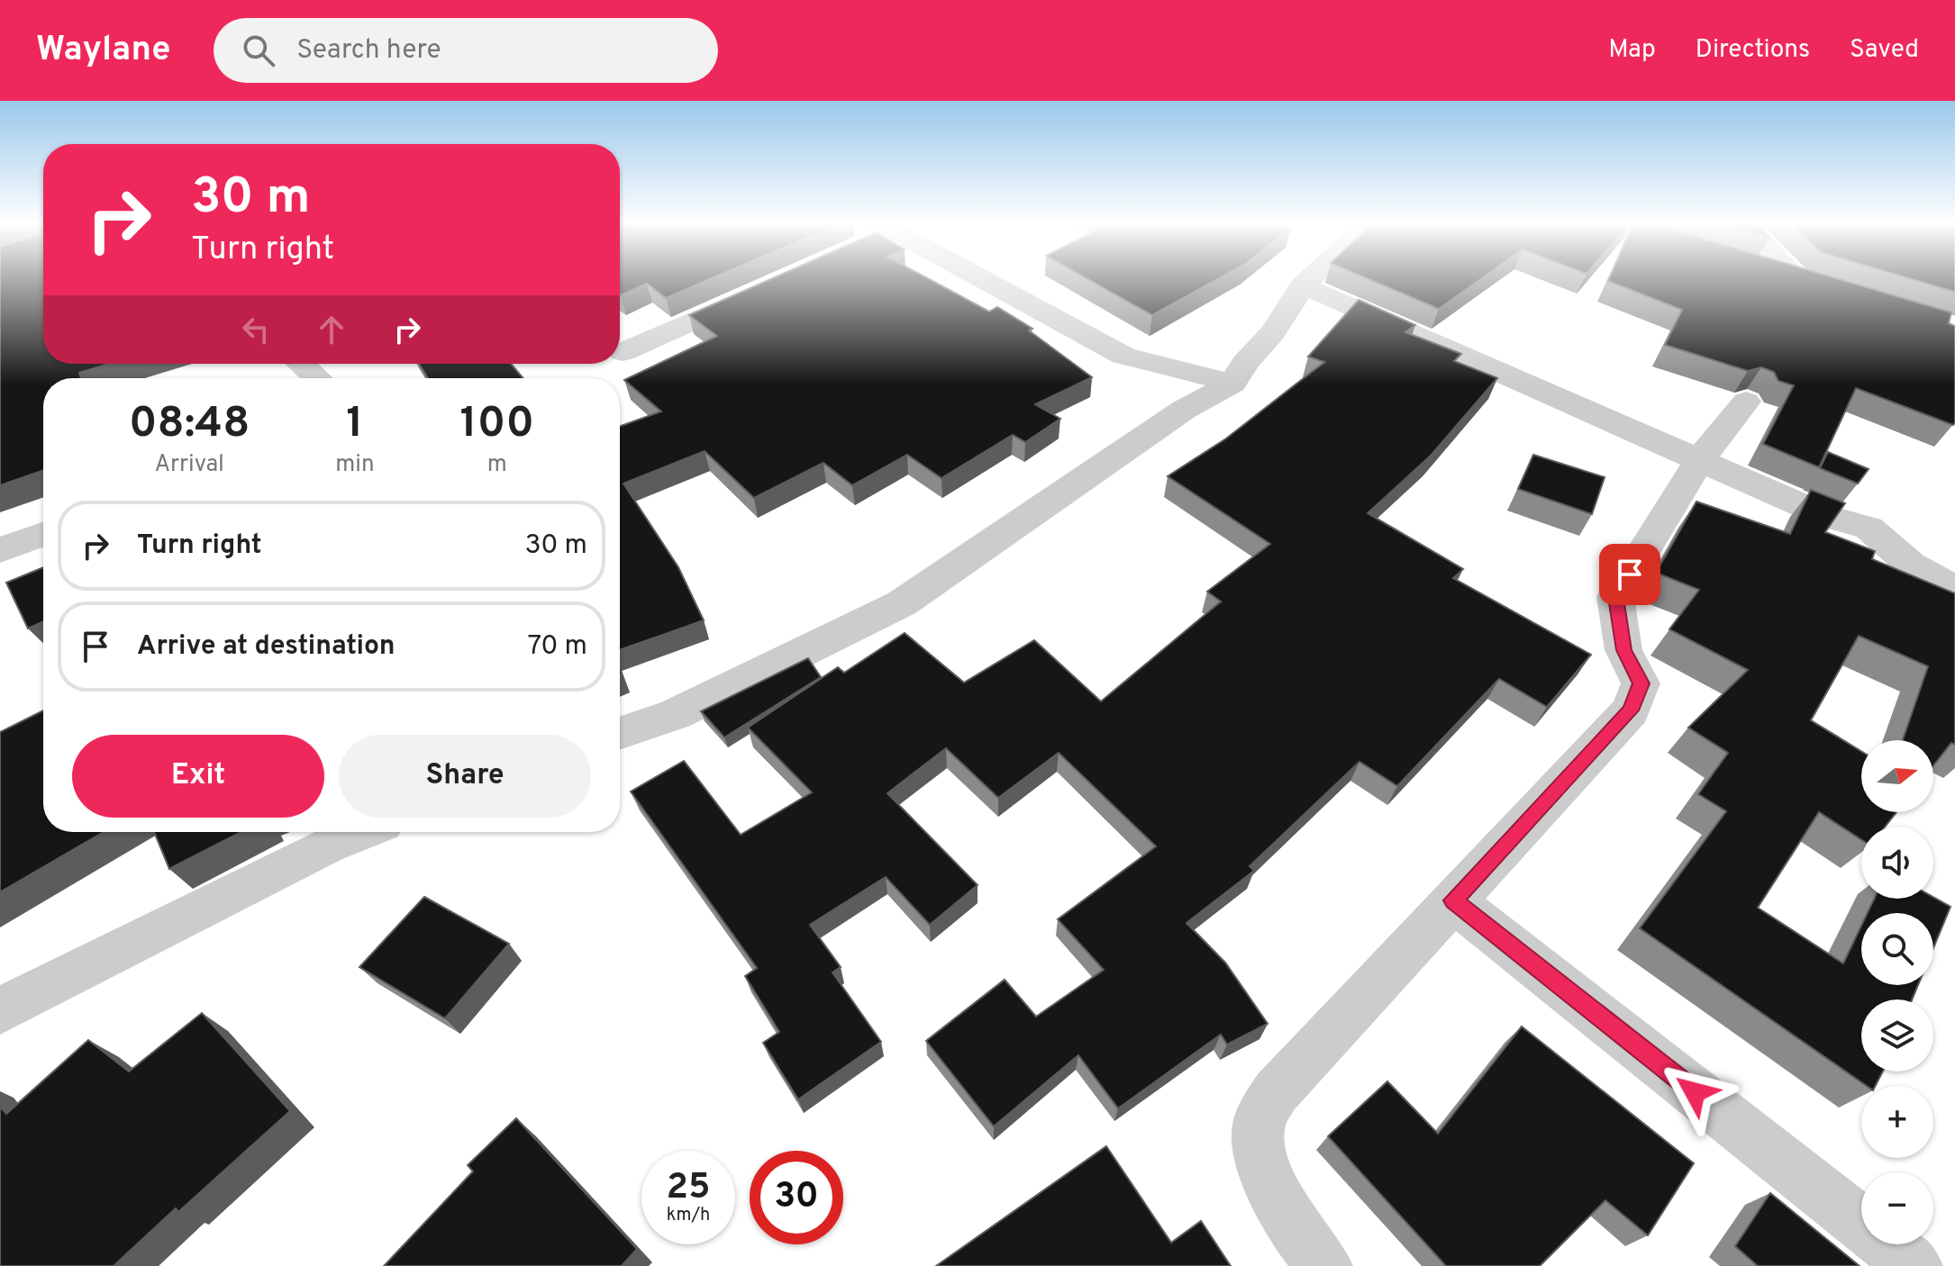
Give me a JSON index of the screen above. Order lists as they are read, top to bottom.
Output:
{
  "north": "right",
  "page": {
    "header": "Waylane",
    "search": "Search here",
    "nav": ["Map", "Directions", "Saved"],
    "turn": ["30 m", "Turn right"],
    "eta": [
      "08:48",
      "Arrival",
      "1",
      "min",
      "100",
      "m"
    ],
    "list": [
      {
        "name": "Turn right",
        "value": "30 m"
      },
      {
        "name": "Arrive at destination",
        "value": "70 m"
      }
    ],
    "buttons": ["Exit", "Share"],
    "map_buttons": ["+", "−"],
    "speed": "25 km/h",
    "limit": "30"
  }
}
